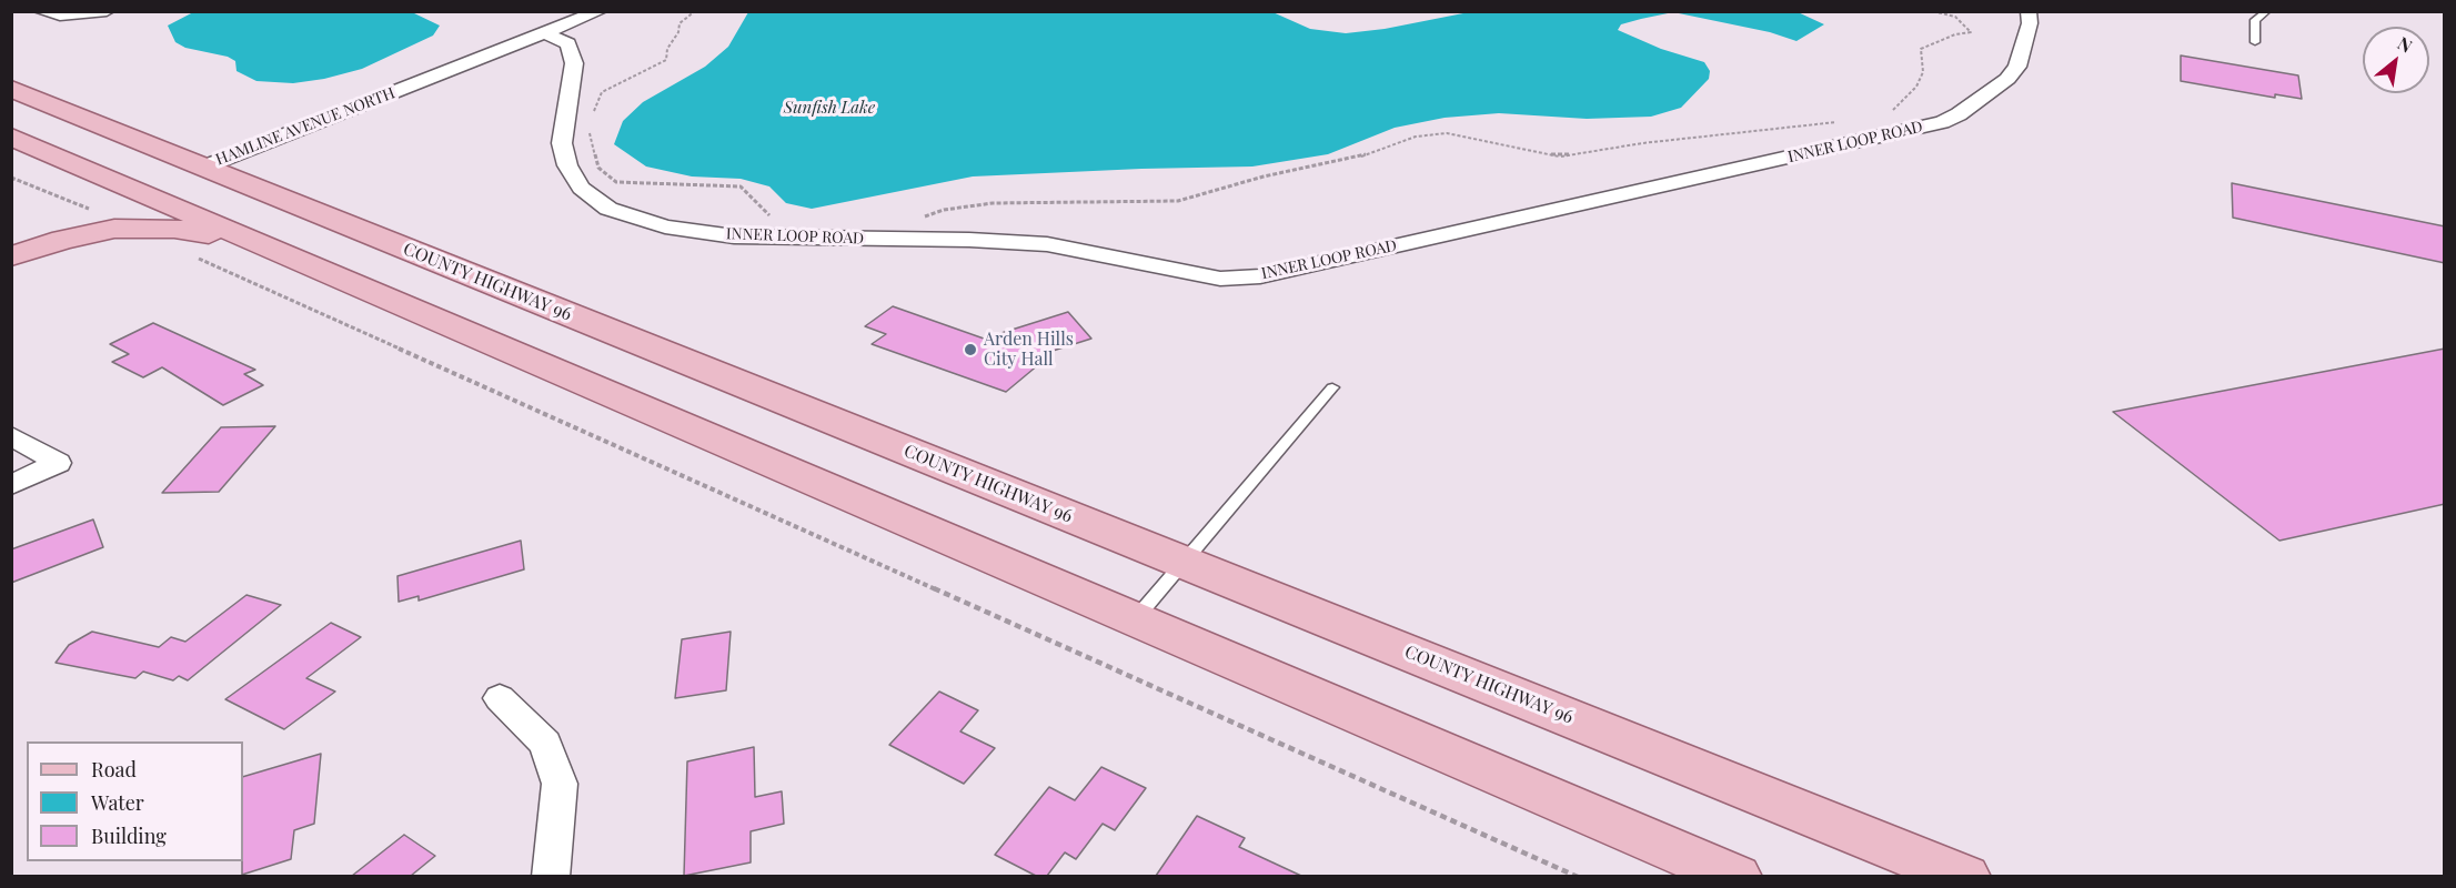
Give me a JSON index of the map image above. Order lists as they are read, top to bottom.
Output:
{
  "streets": {
    "main road": ["HAMLINE AVENUE NORTH", "COUNTY HIGHWAY 96"],
    "street": ["INNER LOOP ROAD"]
  },
  "crossings": [
    ["HAMLINE AVENUE NORTH", "INNER LOOP ROAD"],
    ["HAMLINE AVENUE NORTH", "COUNTY HIGHWAY 96"]
  ],
  "water": ["Sunfish Lake"],
  "places": ["Arden Hills City Hall"],
  "legend": ["Road", "Water", "Building"],
  "north": "top right"
}
